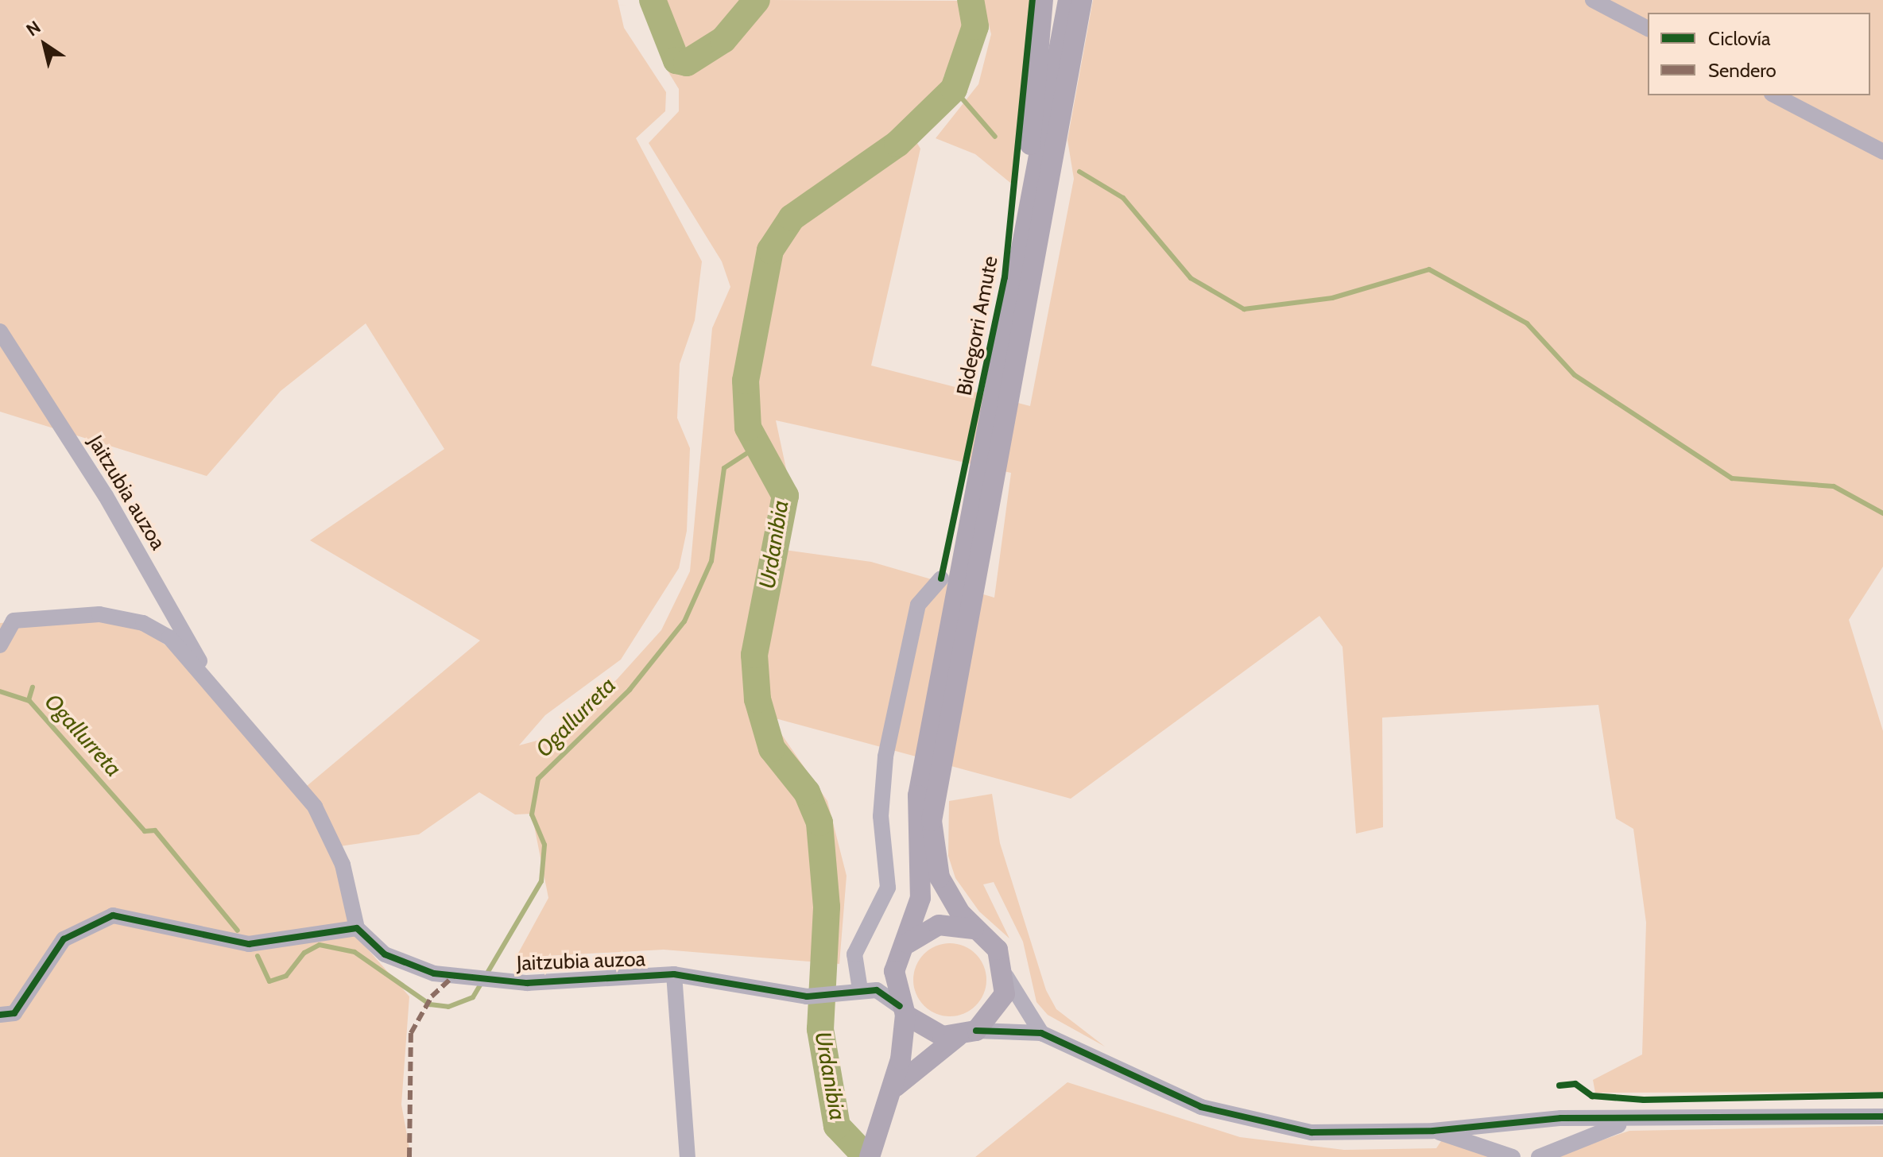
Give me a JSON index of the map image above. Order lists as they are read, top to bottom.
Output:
{
  "streets": {
    "street": ["Jaitzubia auzoa"],
    "cycle path": ["Bidegorri Amute"]
  },
  "water": ["Urdanibia", "Ogallurreta"],
  "legend": ["Ciclovía", "Sendero"],
  "north": "top left"
}
